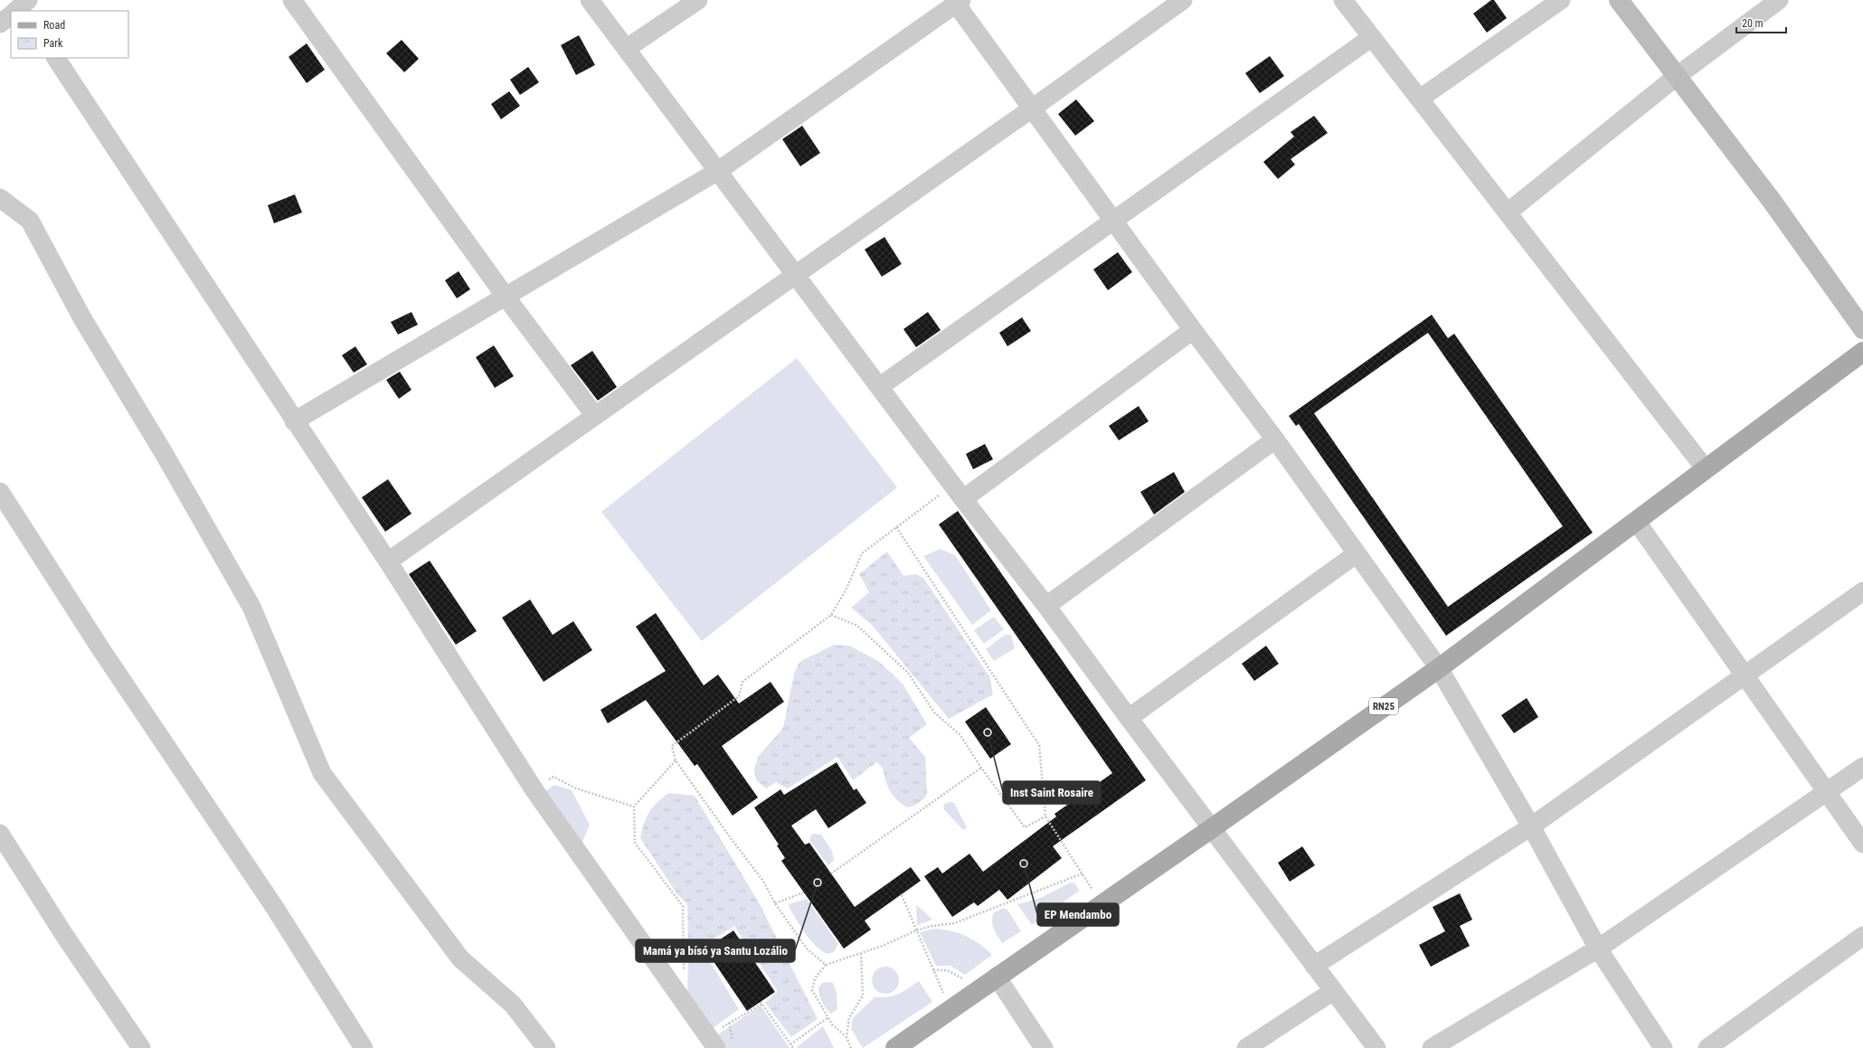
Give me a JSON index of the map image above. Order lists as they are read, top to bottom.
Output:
{
  "streets": {
    "main road": ["RN25"]
  },
  "places": ["Inst Saint Rosaire", "EP Mendambo", "Mamá ya bísó ya Santu Lozálio"],
  "legend": ["Road", "Park"],
  "scale_bar": "20 m"
}
